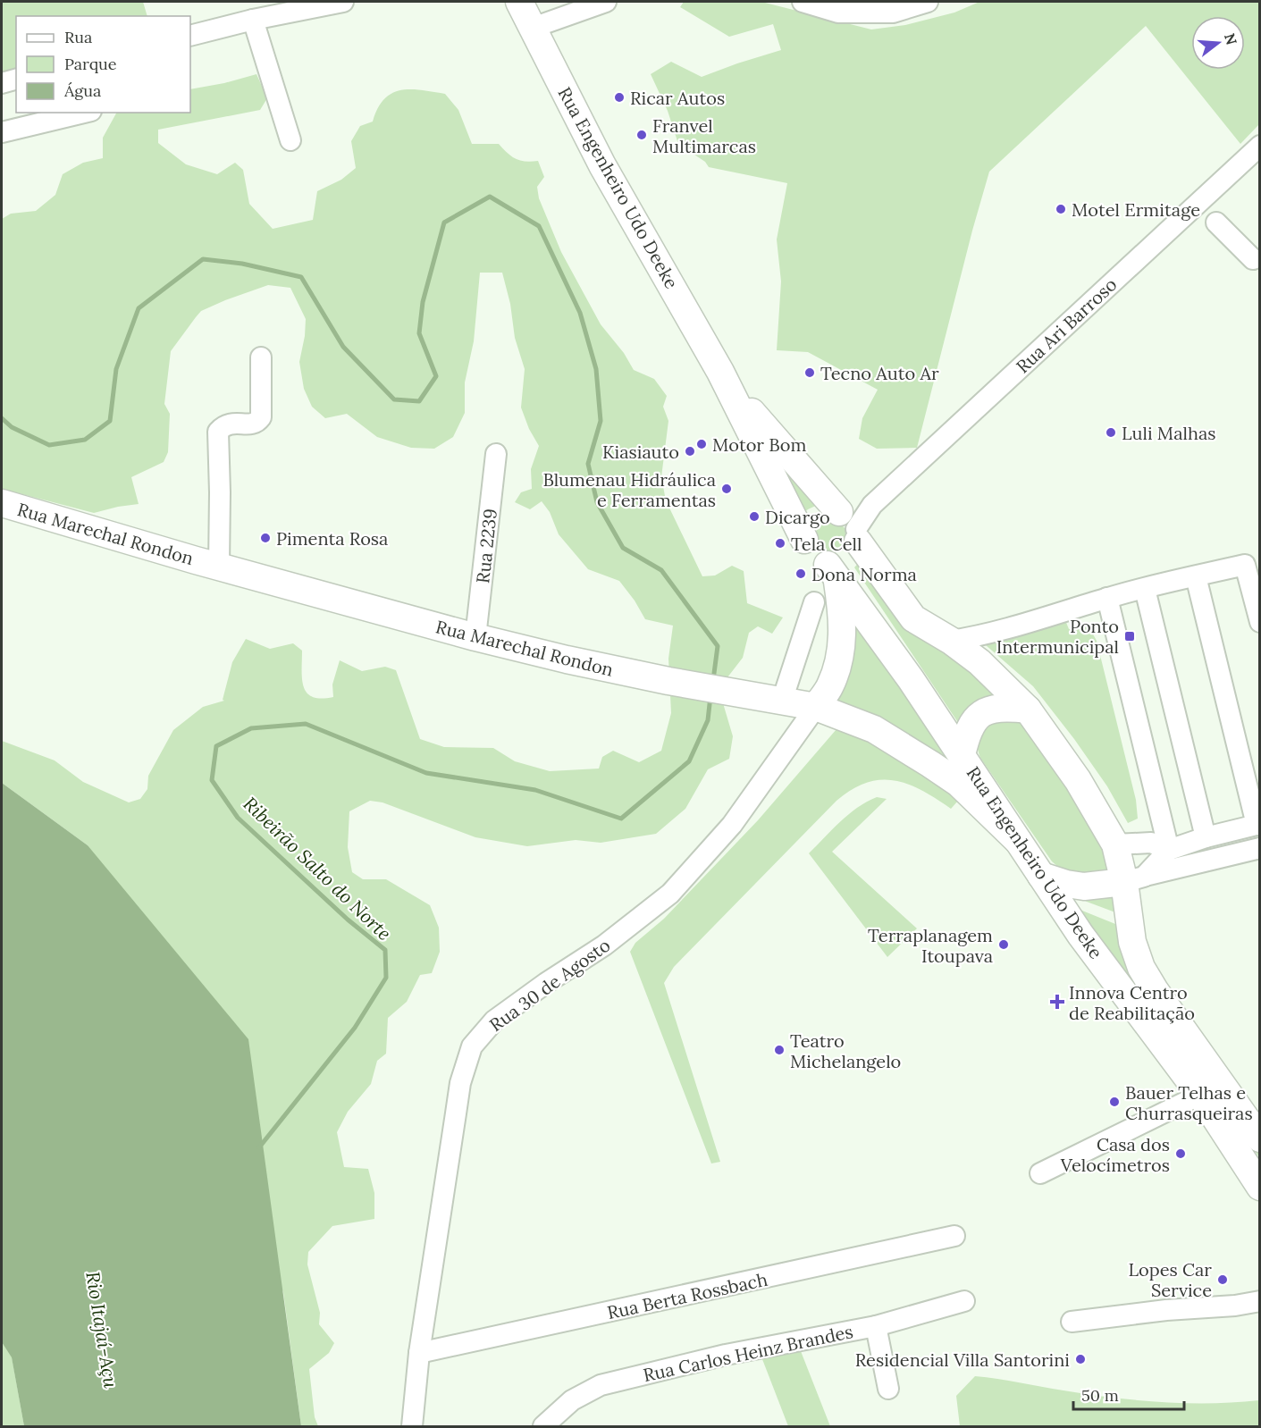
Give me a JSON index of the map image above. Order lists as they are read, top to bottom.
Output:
{
  "streets": {
    "main road": ["Rua Engenheiro Udo Deeke", "Rua Marechal Rondon"],
    "street": [
      "Rua Ari Barroso",
      "Rua 2239",
      "Rua 30 de Agosto",
      "Rua Berta Rossbach",
      "Rua Carlos Heinz Brandes"
    ]
  },
  "crossings": [
    ["Rua Engenheiro Udo Deeke", "Rua Ari Barroso"],
    ["Rua Engenheiro Udo Deeke", "Rua Marechal Rondon"],
    ["Rua Marechal Rondon", "Rua 2239"],
    ["Rua Marechal Rondon", "Rua 30 de Agosto"],
    ["Rua 30 de Agosto", "Rua Berta Rossbach"]
  ],
  "water": ["Ribeirão Salto do Norte", "Rio Itajaí-Açu"],
  "places": {
    "other": [
      "Ricar Autos",
      "Franvel Multimarcas",
      "Motel Ermitage",
      "Tecno Auto Ar",
      "Luli Malhas",
      "Motor Bom",
      "Kiasiauto",
      "Blumenau Hidráulica e Ferramentas",
      "Dicargo",
      "Pimenta Rosa",
      "Tela Cell",
      "Dona Norma",
      "Terraplanagem Itoupava",
      "Teatro Michelangelo",
      "Bauer Telhas e Churrasqueiras",
      "Casa dos Velocímetros",
      "Lopes Car Service",
      "Residencial Villa Santorini"
    ],
    "transit": ["Ponto Intermunicipal"],
    "health": ["Innova Centro de Reabilitação"]
  },
  "legend": ["Rua", "Parque", "Água"],
  "scale_bar": "50 m",
  "north": "right"
}
